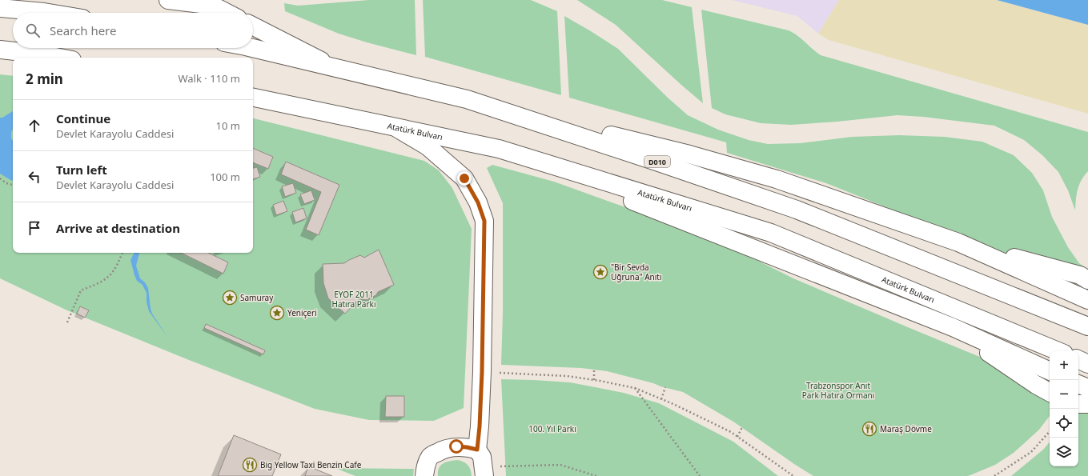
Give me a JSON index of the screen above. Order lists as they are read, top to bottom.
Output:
{
  "streets": {
    "main road": ["Atatürk Bulvarı", "D010"]
  },
  "parks": ["EYOF 2011 Hatıra Parkı", "Trabzonspor Anıt Park Hatıra Ormanı", "100. Yıl Parkı"],
  "places": {
    "place": ["\"Bir Sevda Uğruna\" Anıtı", "Samuray", "Yeniçeri"],
    "restaurant": ["Maraş Dövme", "Big Yellow Taxi Benzin Cafe"]
  },
  "page": {
    "search": "Search here",
    "heading": ["2 min", "Walk · 110 m"],
    "list": [
      ["Continue", "Devlet Karayolu Caddesi", "10 m"],
      ["Turn left", "Devlet Karayolu Caddesi", "100 m"],
      "Arrive at destination"
    ],
    "map_buttons": ["+", "−"]
  }
}
